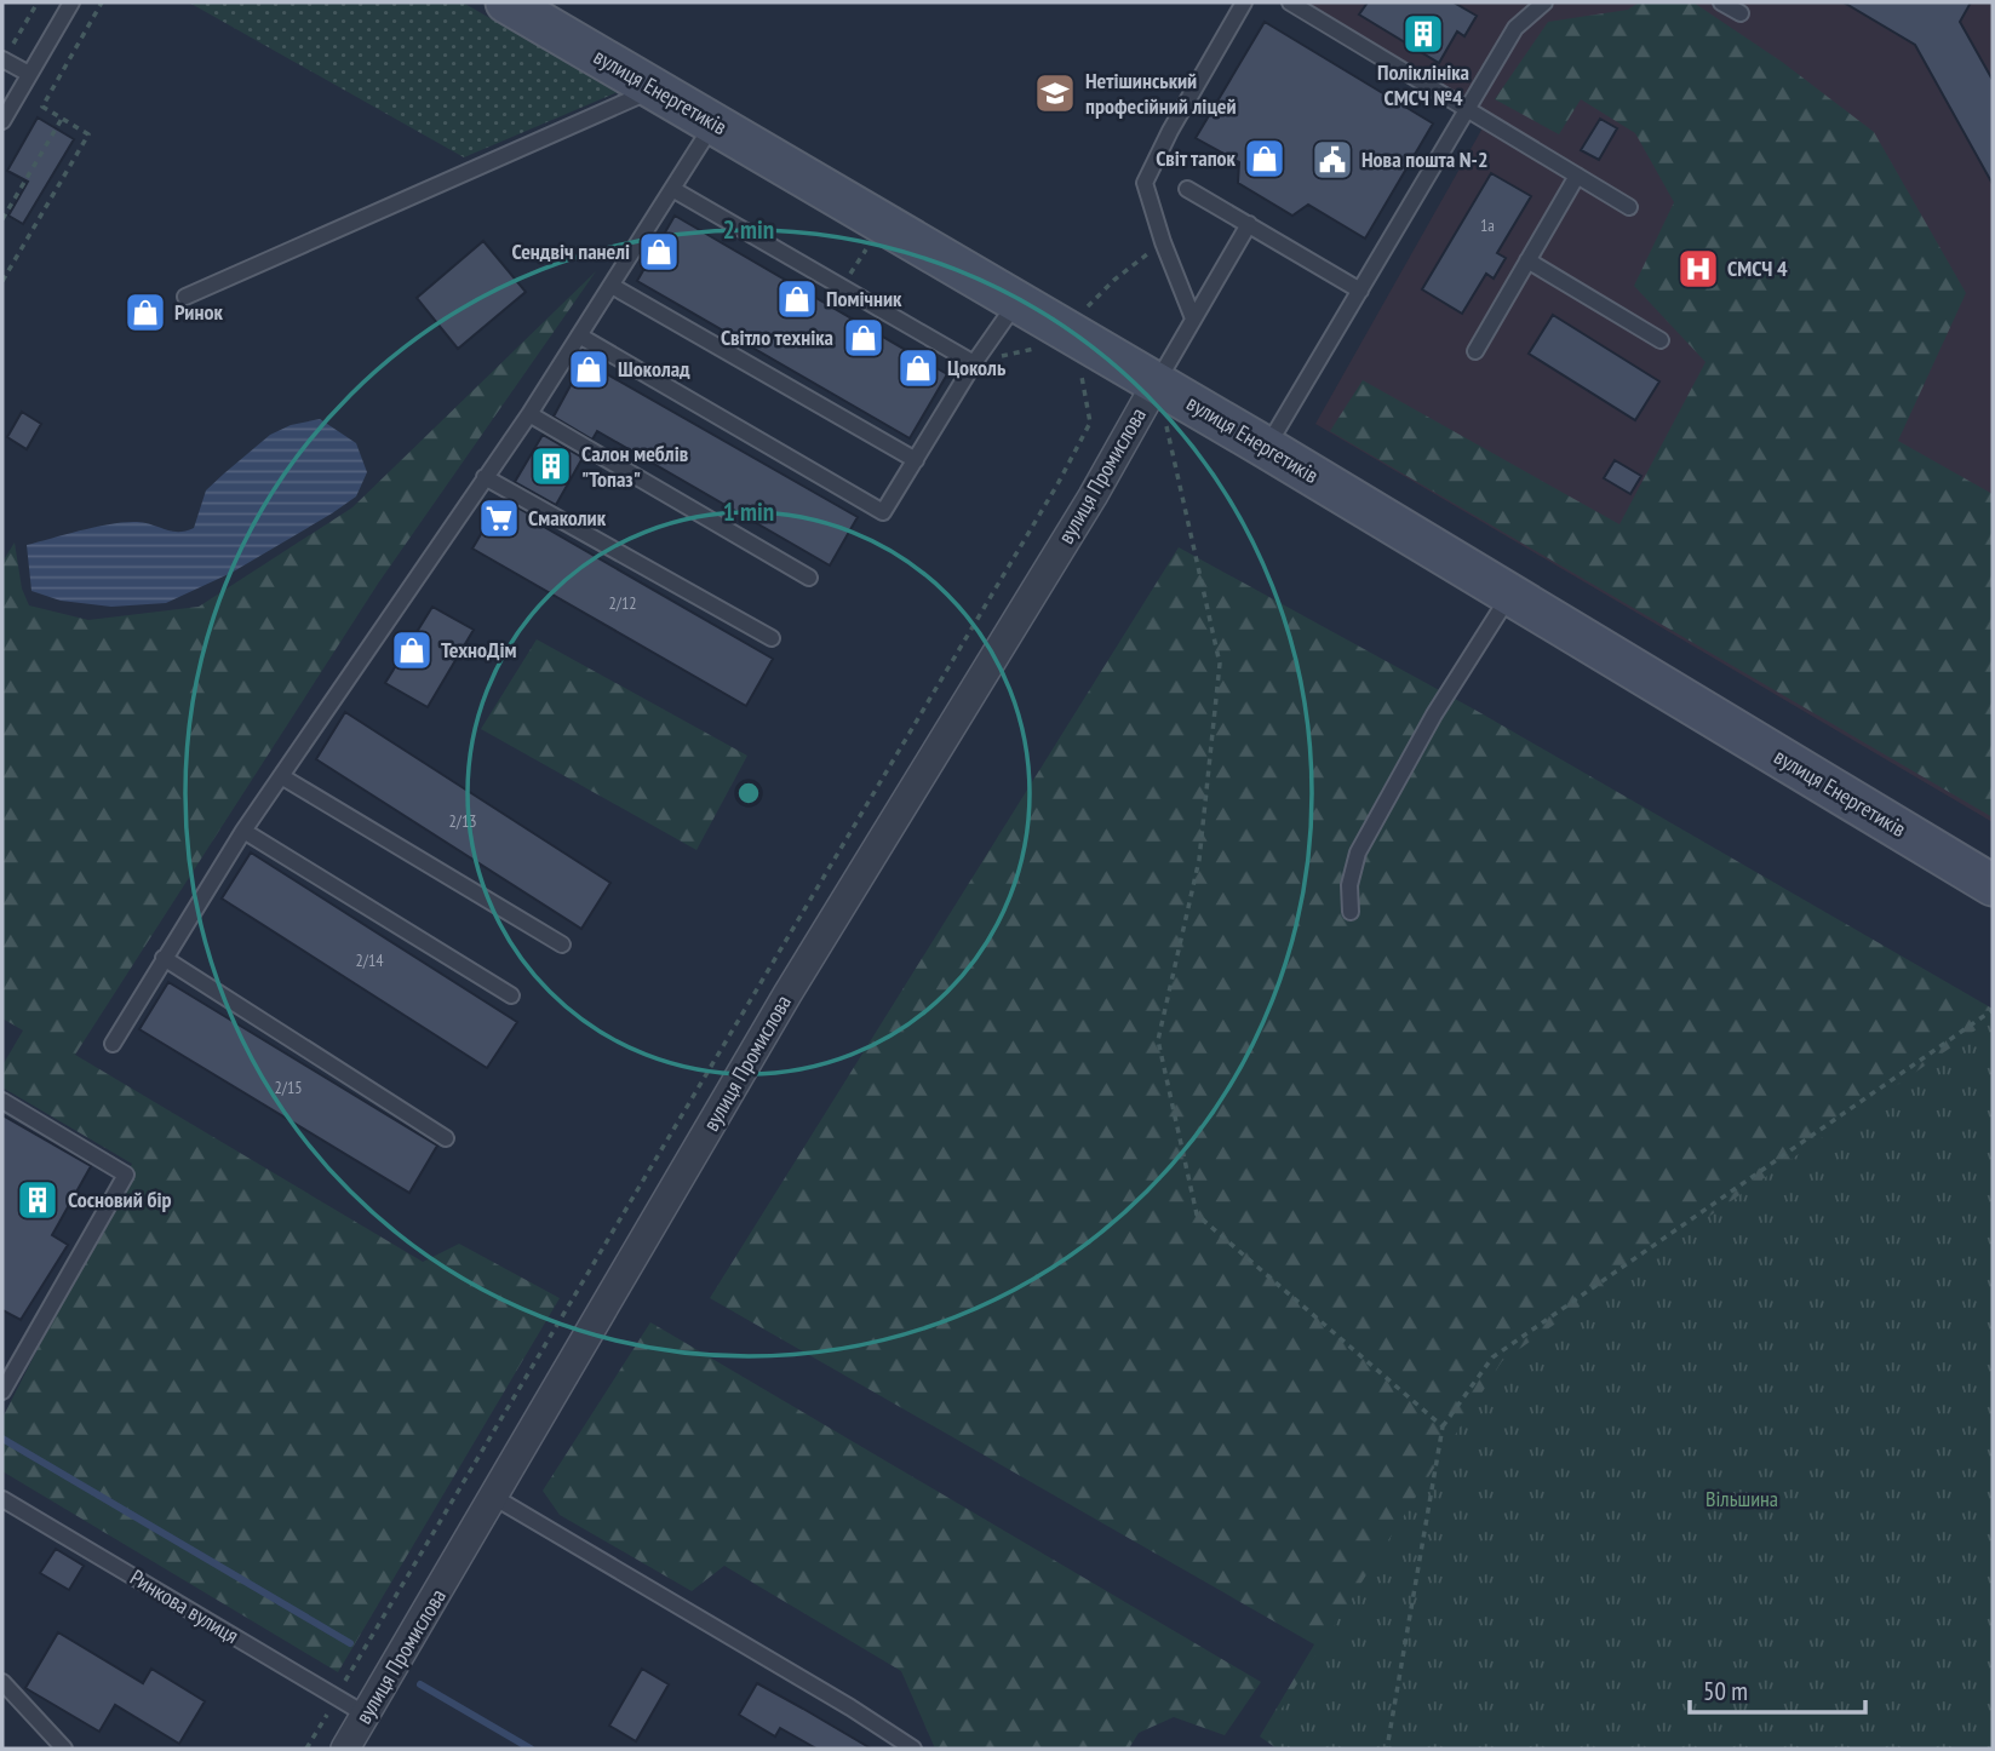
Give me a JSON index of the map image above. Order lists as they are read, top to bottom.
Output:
{
  "streets": {
    "main road": ["вулиця Енергетиків"],
    "street": ["вулиця Промислова"],
    "lane": ["Ринкова вулиця"]
  },
  "crossings": [
    ["вулиця Енергетиків", "вулиця Промислова"],
    ["вулиця Промислова", "Ринкова вулиця"]
  ],
  "parks": ["Вільшина"],
  "places": {
    "building": ["Поліклініка СМСЧ №4", "Салон меблів \"Топаз\"", "Сосновий бір"],
    "school or university": ["Нетішинський професійний ліцей"],
    "shop": [
      "Світ тапок",
      "Сендвіч панелі",
      "Помічник",
      "Ринок",
      "Світло техніка",
      "Цоколь",
      "Шоколад",
      "ТехноДім"
    ],
    "public building": ["Нова пошта N-2"],
    "hospital": ["СМСЧ 4"],
    "supermarket": ["Смаколик"]
  },
  "house_numbers": [
    "1а",
    "2/12",
    "2/13",
    "2/14",
    "2/15"
  ],
  "scale_bar": "50 m",
  "rings": ["2 min", "1 min"]
}
